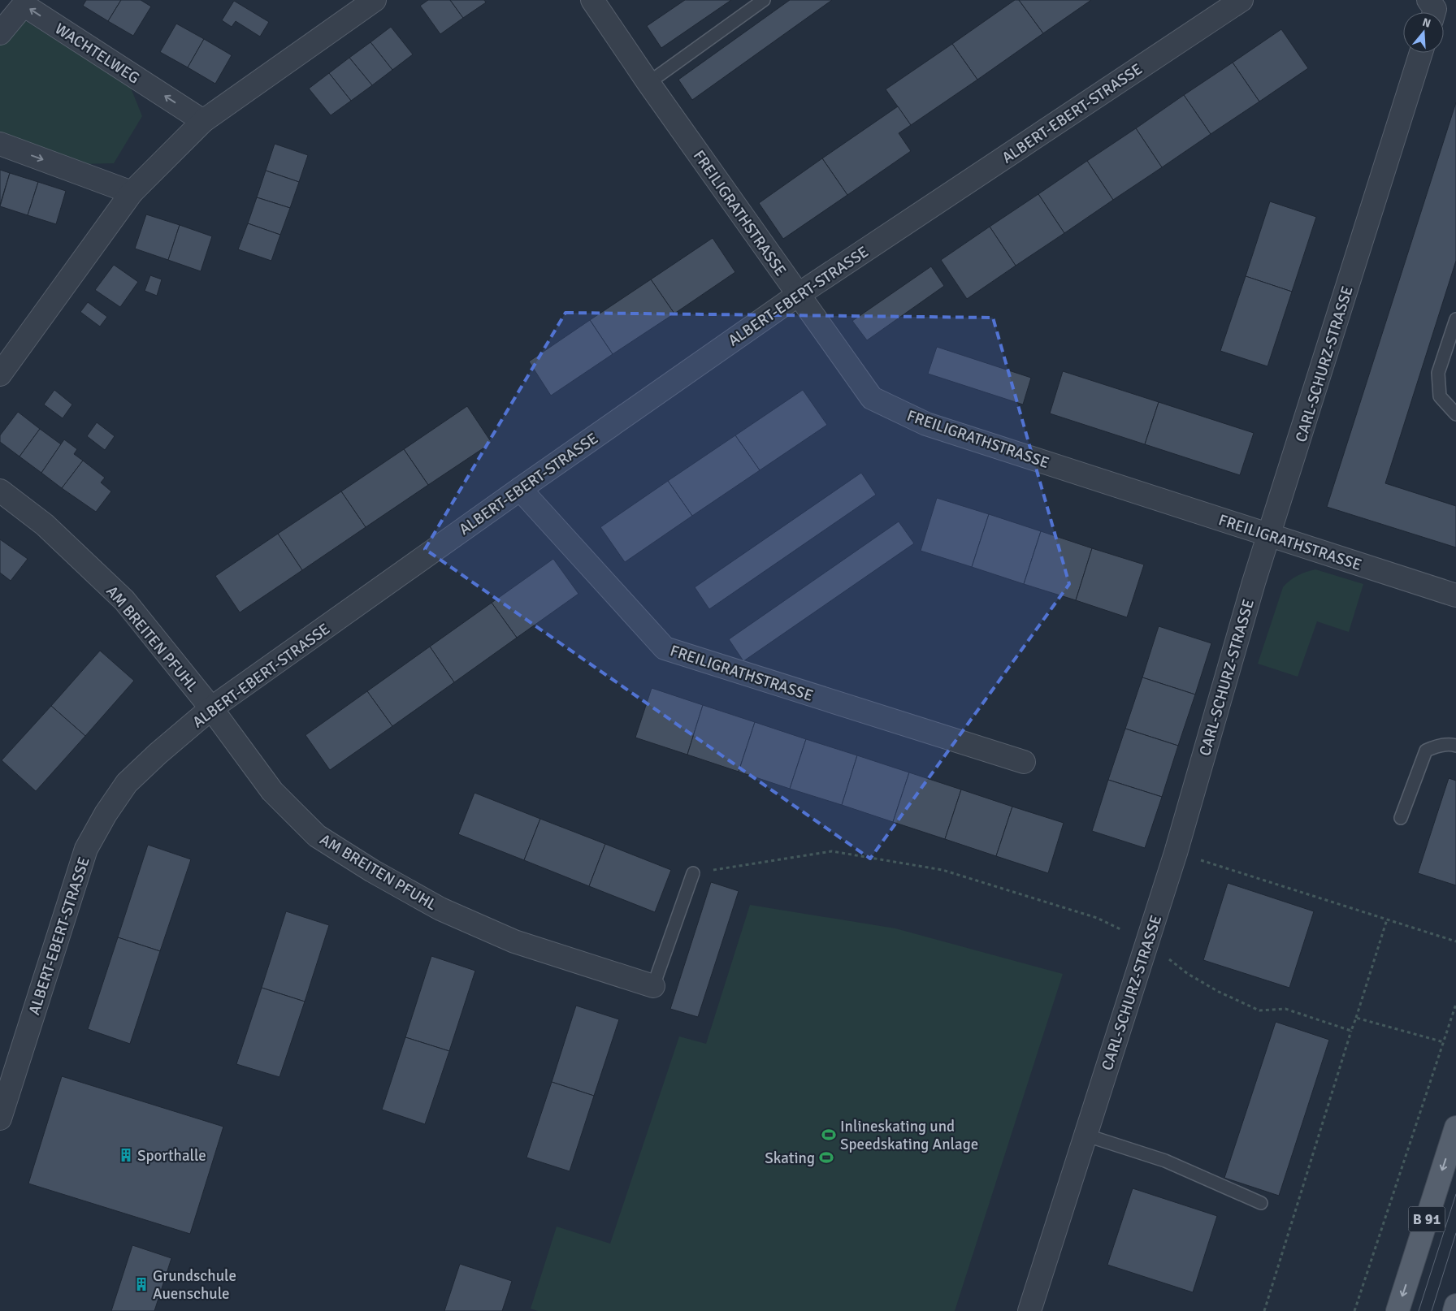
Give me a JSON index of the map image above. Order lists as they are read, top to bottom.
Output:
{
  "streets": {
    "main road": ["B 91"],
    "street": [
      "WACHTELWEG",
      "ALBERT-EBERT-STRASSE",
      "FREILIGRATHSTRASSE",
      "CARL-SCHURZ-STRASSE",
      "AM BREITEN PFUHL"
    ]
  },
  "crossings": [
    ["ALBERT-EBERT-STRASSE", "FREILIGRATHSTRASSE"],
    ["ALBERT-EBERT-STRASSE", "AM BREITEN PFUHL"],
    ["FREILIGRATHSTRASSE", "CARL-SCHURZ-STRASSE"]
  ],
  "places": {
    "sports": ["Inlineskating und Speedskating Anlage", "Skating"],
    "building": ["Sporthalle", "Grundschule Auenschule"]
  },
  "north": "top"
}
